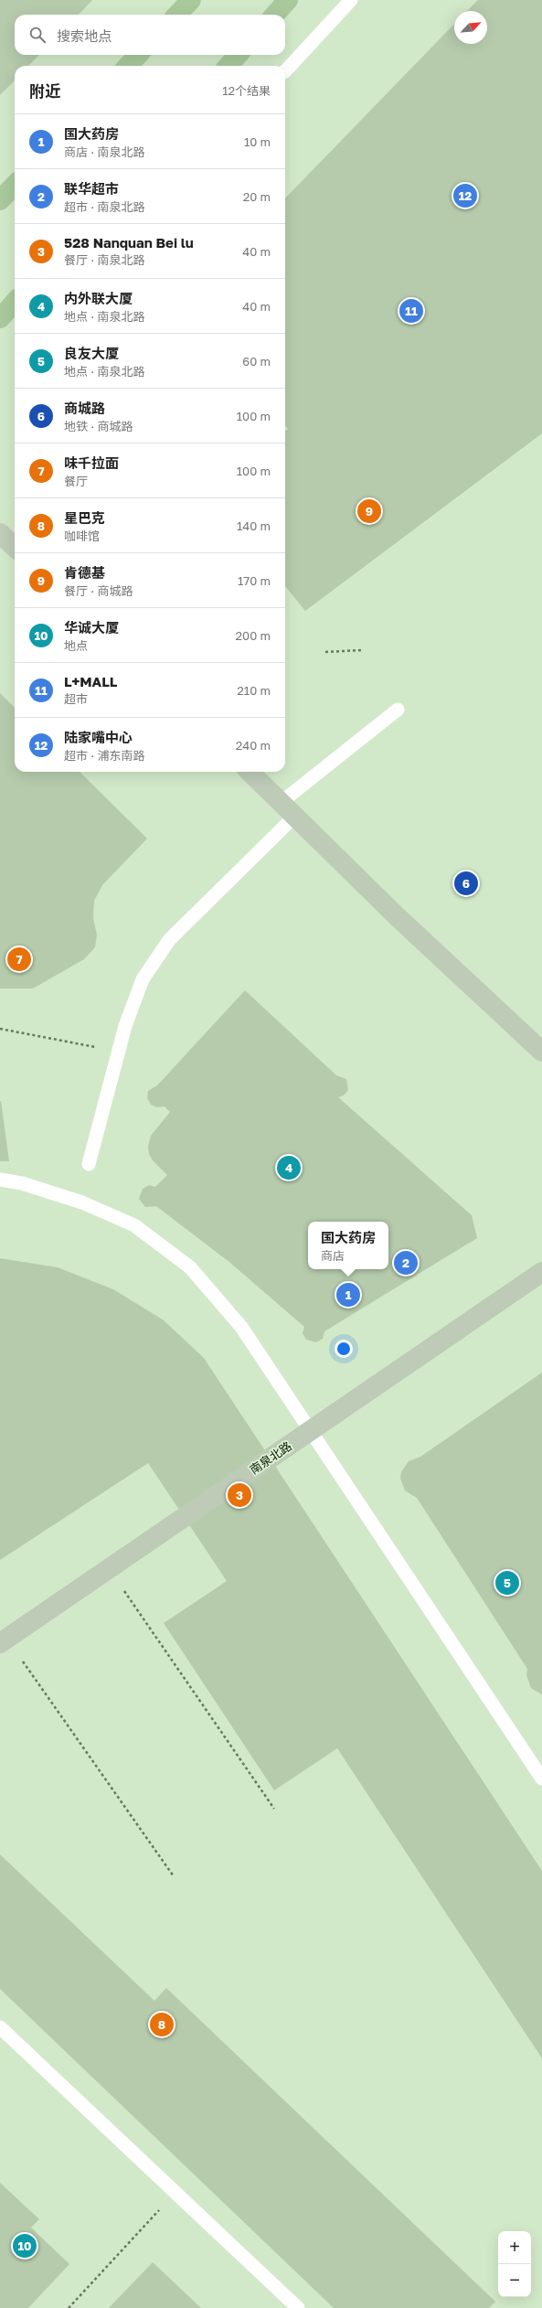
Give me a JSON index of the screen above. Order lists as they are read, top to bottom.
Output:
{
  "streets": {
    "street": ["南泉北路"]
  },
  "north": "top right",
  "page": {
    "search": "搜索地点",
    "heading": ["附近", "12个结果"],
    "list": [
      {
        "mark": "1",
        "name": "国大药房",
        "note": "商店 · 南泉北路",
        "value": "10 m"
      },
      {
        "mark": "2",
        "name": "联华超市",
        "note": "超市 · 南泉北路",
        "value": "20 m"
      },
      {
        "mark": "3",
        "name": "528 Nanquan Bei lu",
        "note": "餐厅 · 南泉北路",
        "value": "40 m"
      },
      {
        "mark": "4",
        "name": "内外联大厦",
        "note": "地点 · 南泉北路",
        "value": "40 m"
      },
      {
        "mark": "5",
        "name": "良友大厦",
        "note": "地点 · 南泉北路",
        "value": "60 m"
      },
      {
        "mark": "6",
        "name": "商城路",
        "note": "地铁 · 商城路",
        "value": "100 m"
      },
      {
        "mark": "7",
        "name": "味千拉面",
        "note": "餐厅",
        "value": "100 m"
      },
      {
        "mark": "8",
        "name": "星巴克",
        "note": "咖啡馆",
        "value": "140 m"
      },
      {
        "mark": "9",
        "name": "肯德基",
        "note": "餐厅 · 商城路",
        "value": "170 m"
      },
      {
        "mark": "10",
        "name": "华诚大厦",
        "note": "地点",
        "value": "200 m"
      },
      {
        "mark": "11",
        "name": "L+MALL",
        "note": "超市",
        "value": "210 m"
      },
      {
        "mark": "12",
        "name": "陆家嘴中心",
        "note": "超市 · 浦东南路",
        "value": "240 m"
      }
    ],
    "pins": [
      "12",
      "11",
      "9",
      "6",
      "7",
      "4",
      "2",
      "1",
      "3",
      "5",
      "8",
      "10"
    ],
    "popup": ["国大药房", "商店"],
    "map_buttons": ["+", "−"]
  }
}
